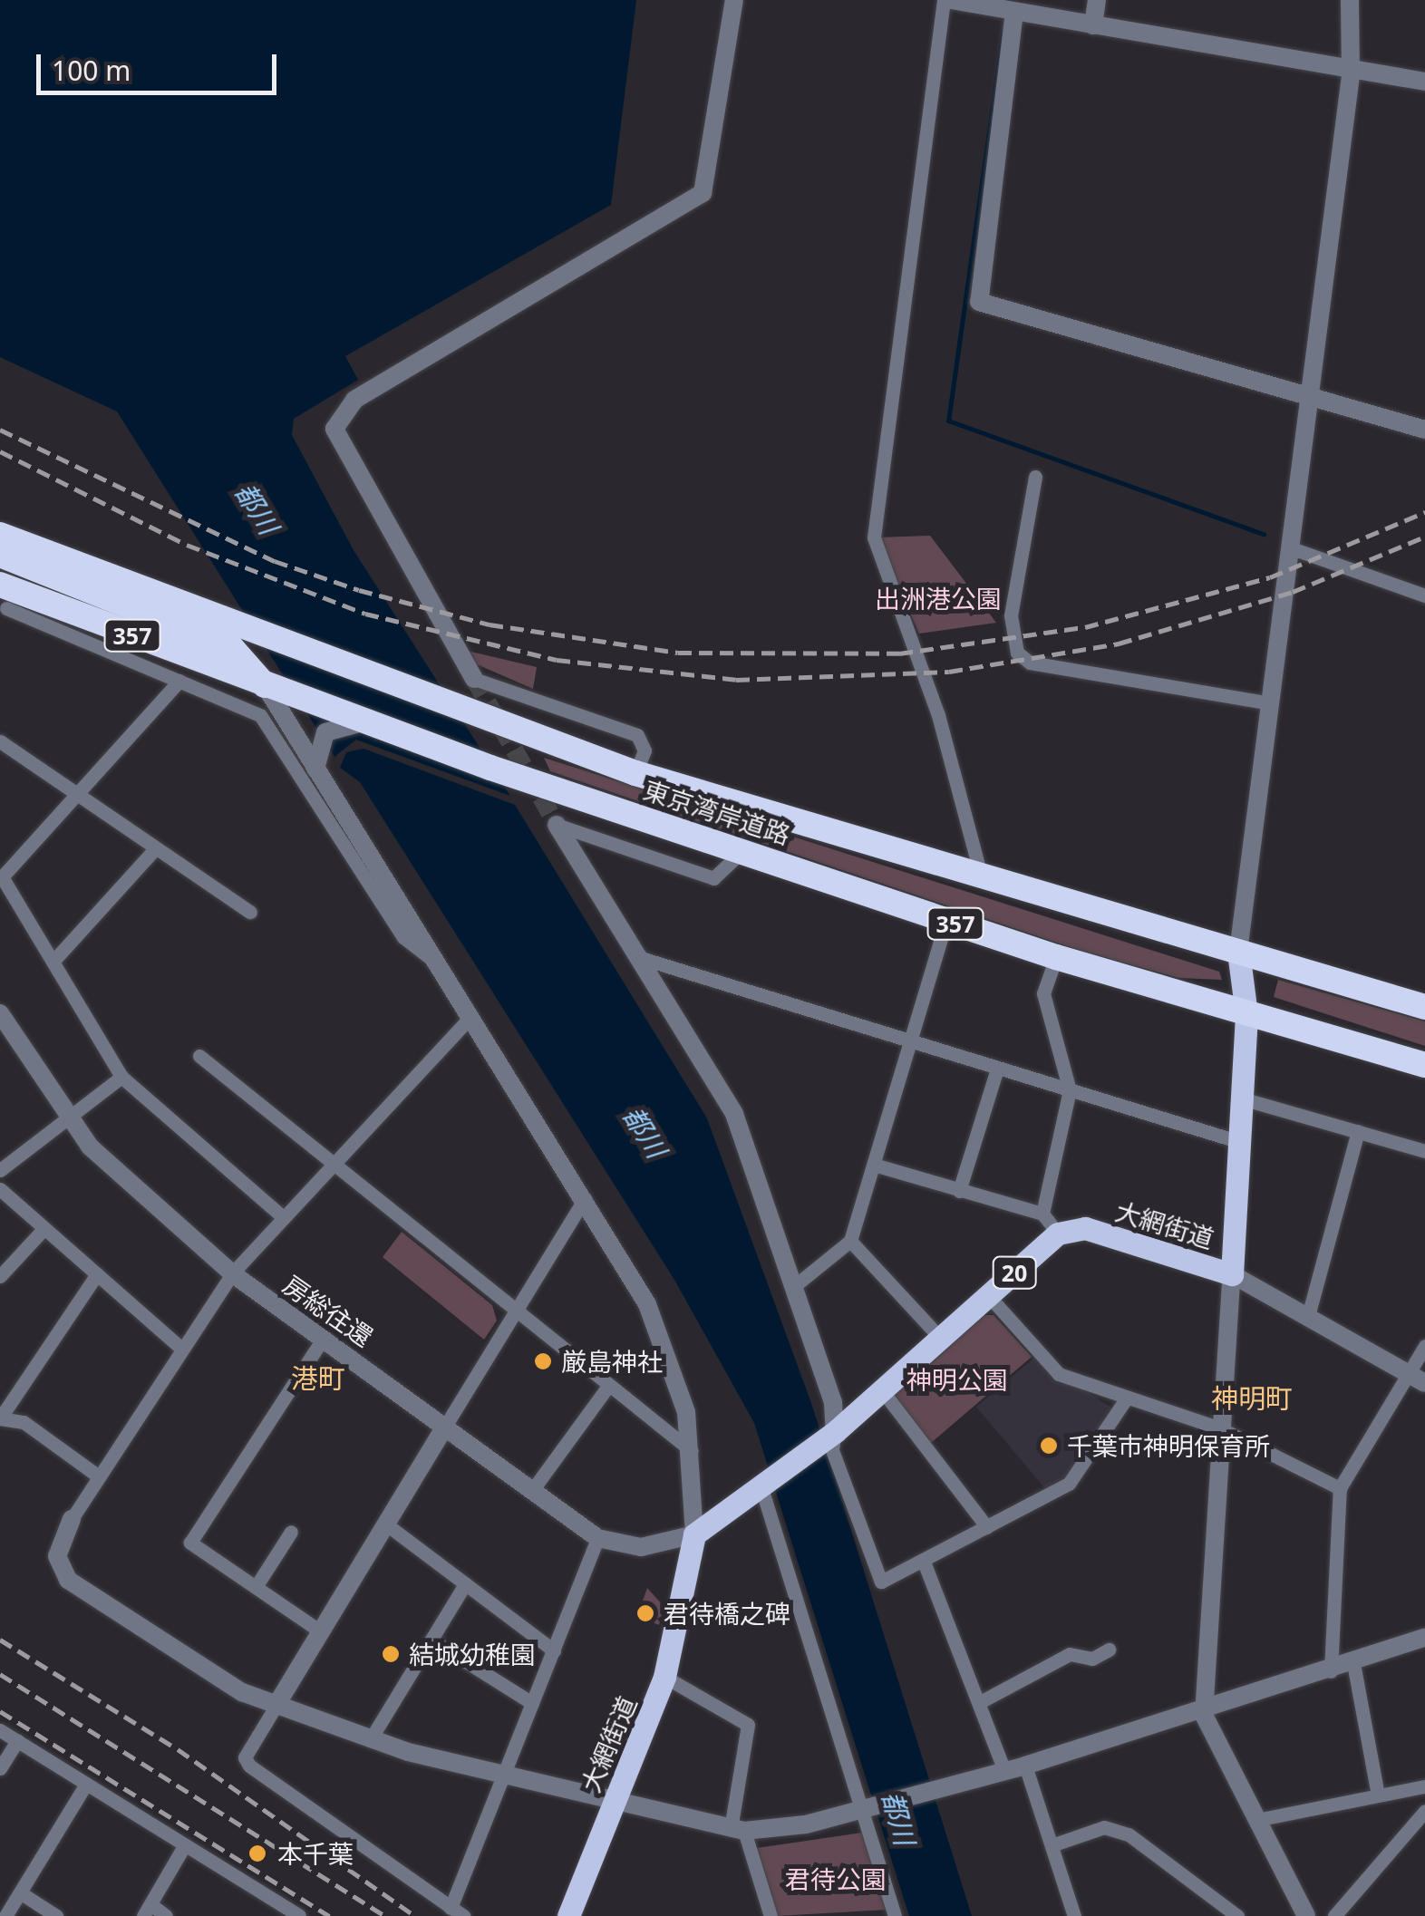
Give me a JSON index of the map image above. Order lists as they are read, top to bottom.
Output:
{
  "streets": {
    "highway": ["357", "東京湾岸道路"],
    "main road": ["大網街道", "20"],
    "street": ["房総往還"]
  },
  "crossings": [
    ["東京湾岸道路", "大網街道"],
    ["大網街道", "20"],
    ["大網街道", "房総往還"],
    ["20", "房総往還"]
  ],
  "districts": ["港町", "神明町"],
  "water": ["都川"],
  "parks": ["出洲港公園", "神明公園", "君待公園"],
  "places": [
    "厳島神社",
    "千葉市神明保育所",
    "君待橋之碑",
    "結城幼稚園",
    "本千葉"
  ],
  "scale_bar": "100 m"
}
